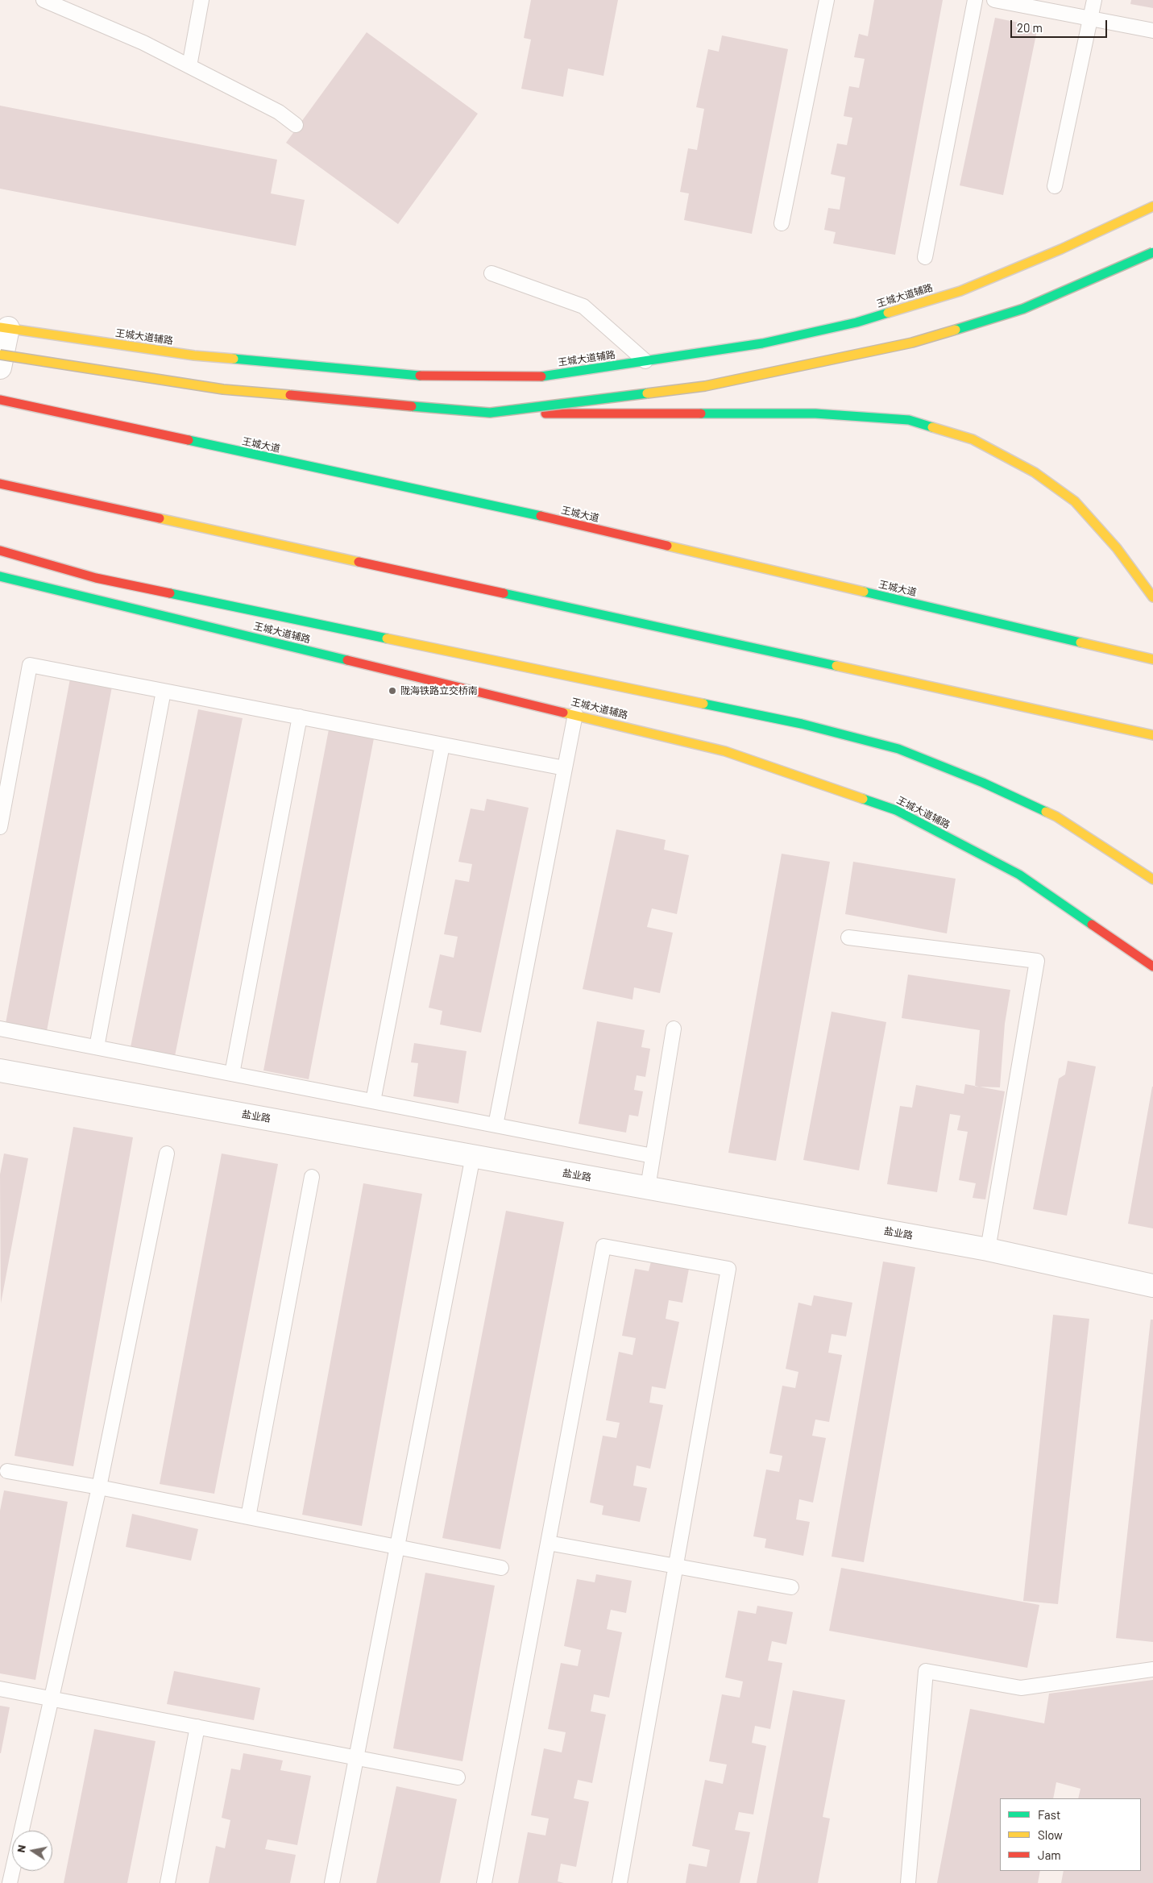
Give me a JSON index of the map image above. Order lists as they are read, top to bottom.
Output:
{
  "streets": {
    "main road": ["王城大道辅路", "王城大道"],
    "street": ["盐业路"]
  },
  "places": ["陇海铁路立交桥南"],
  "legend": ["Fast", "Slow", "Jam"],
  "scale_bar": "20 m",
  "north": "left"
}
